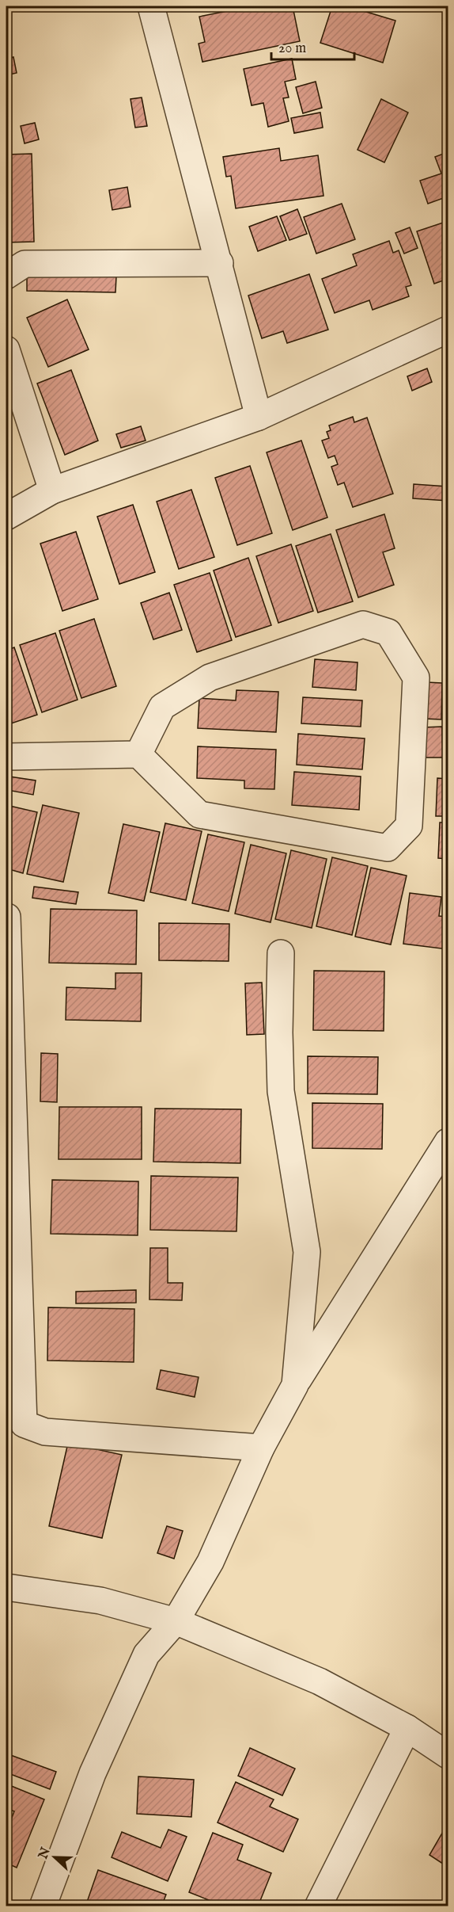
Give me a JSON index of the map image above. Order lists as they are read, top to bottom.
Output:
{
  "scale_bar": "20 m",
  "north": "left"
}
